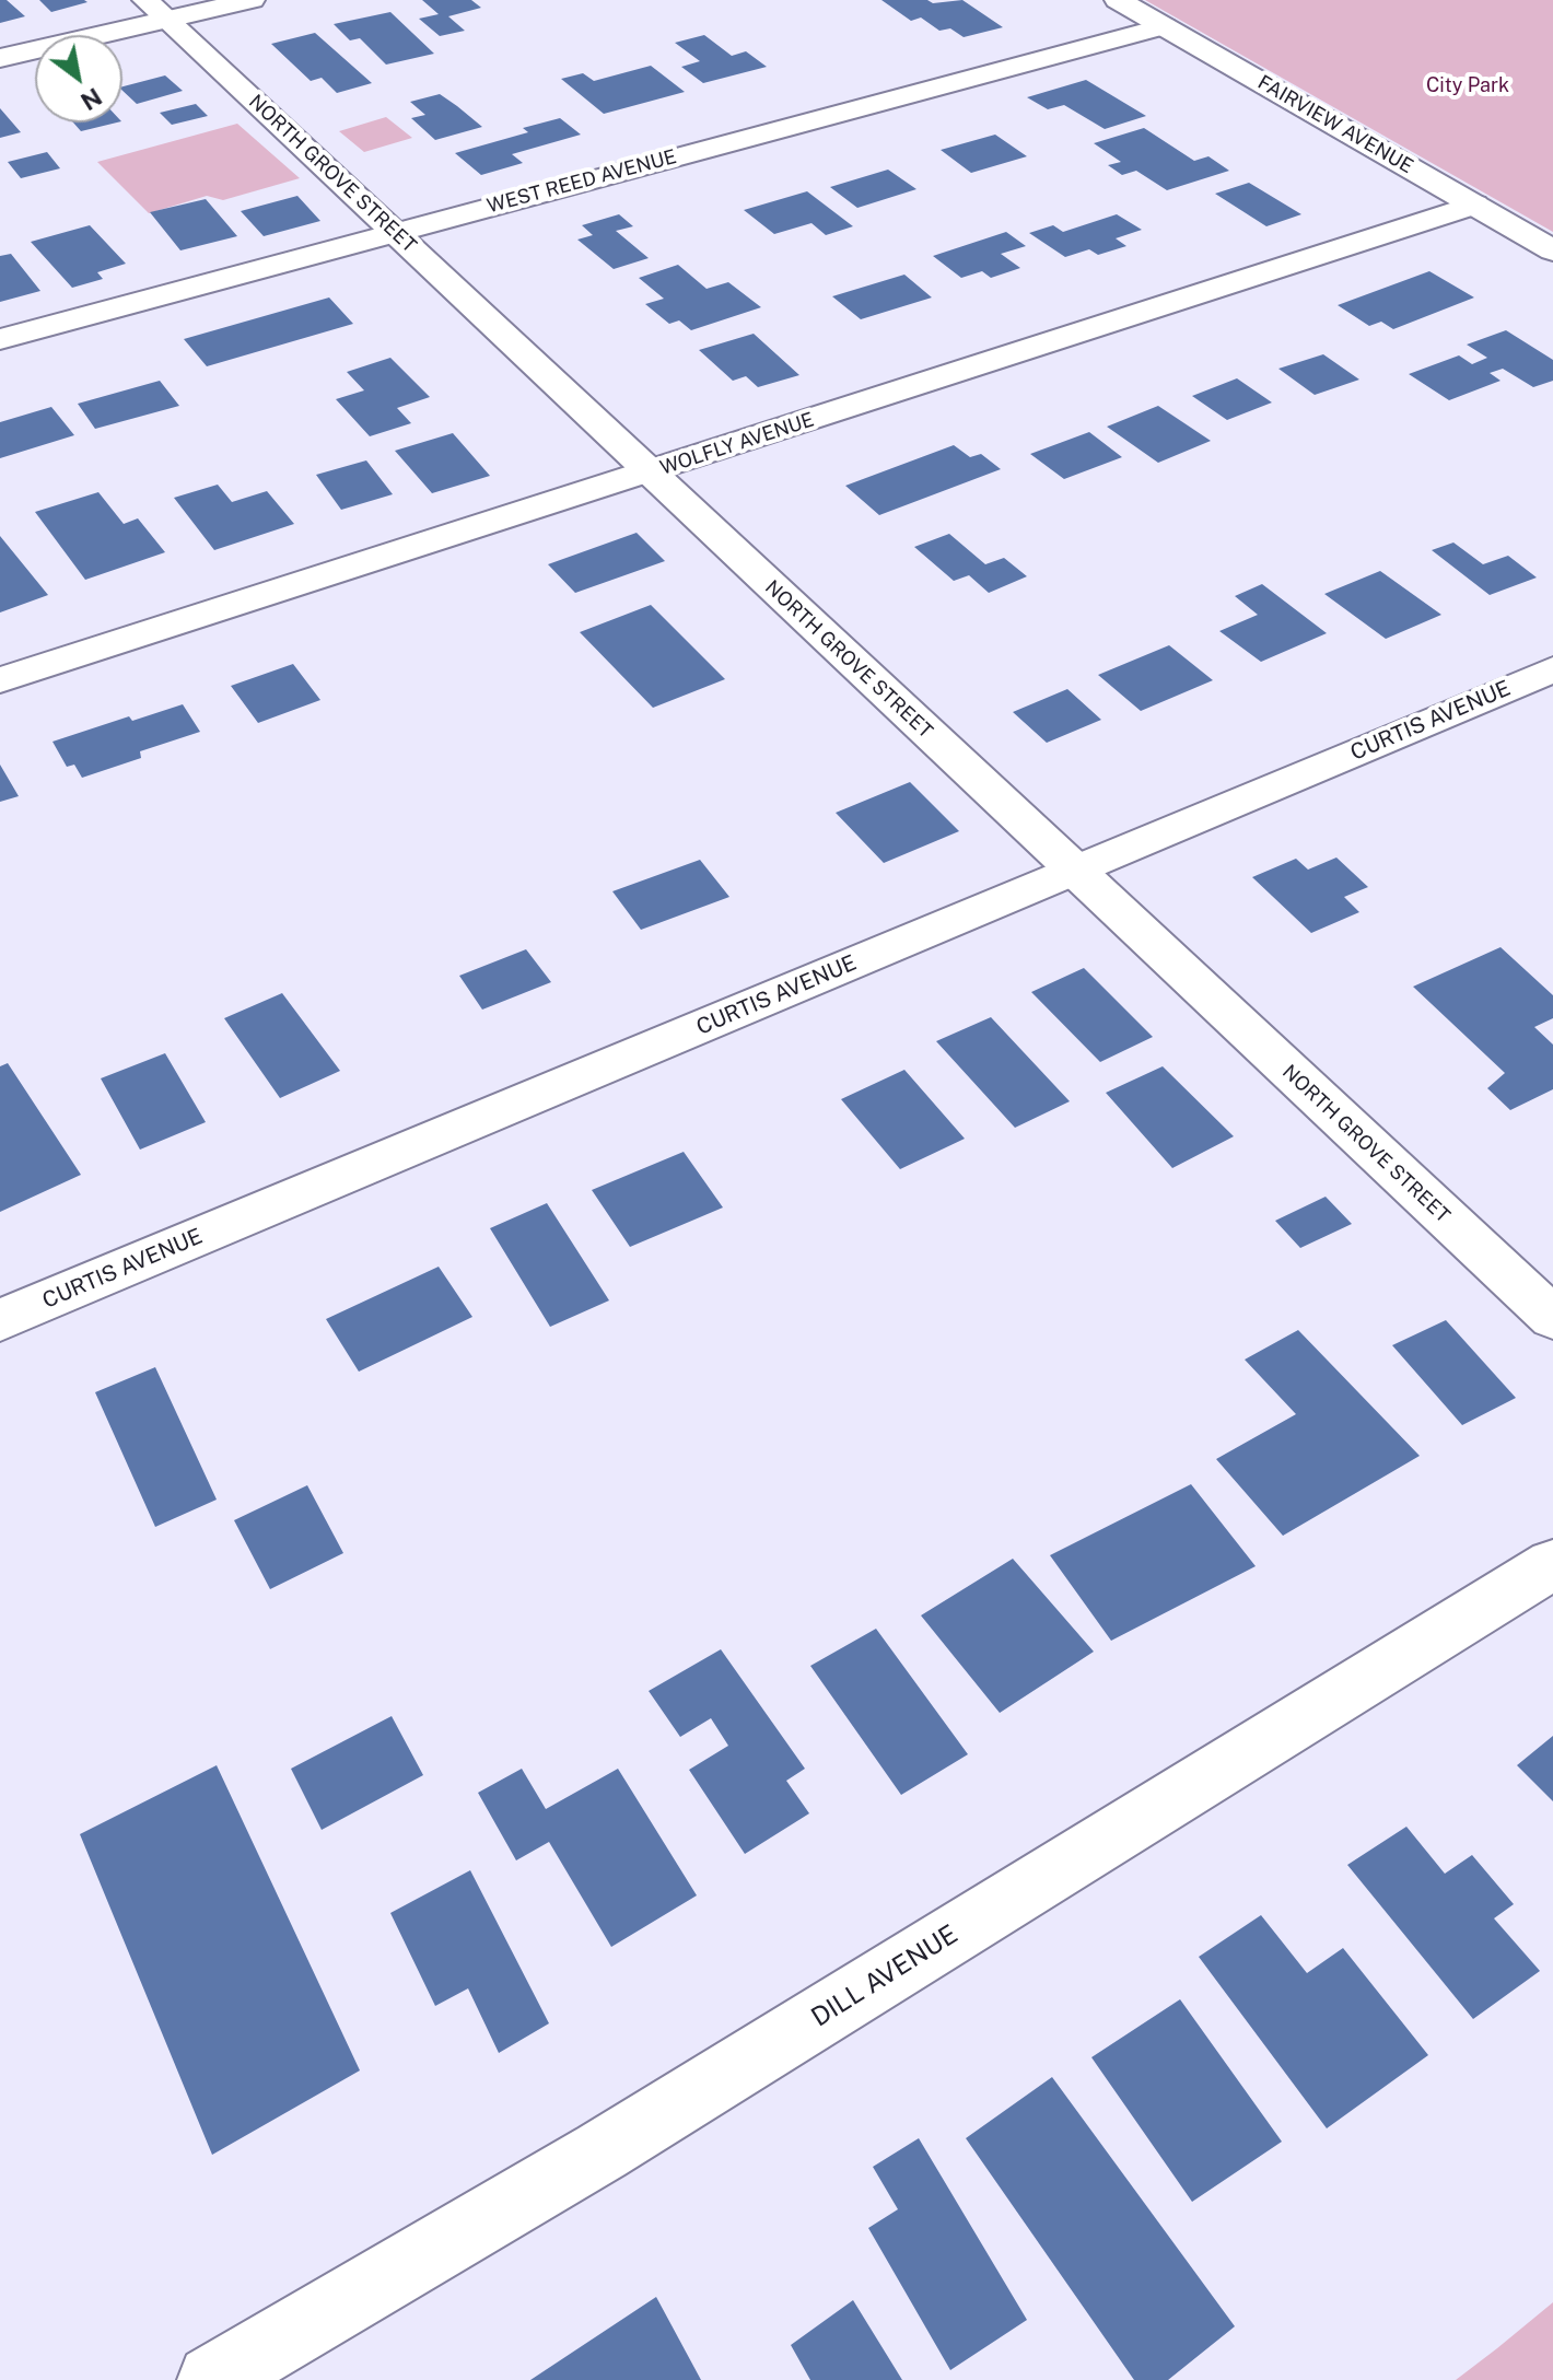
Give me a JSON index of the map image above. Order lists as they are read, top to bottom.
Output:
{
  "streets": {
    "street": [
      "FAIRVIEW AVENUE",
      "NORTH GROVE STREET",
      "WEST REED AVENUE",
      "WOLFLY AVENUE",
      "CURTIS AVENUE",
      "DILL AVENUE"
    ]
  },
  "crossings": [
    ["FAIRVIEW AVENUE", "WEST REED AVENUE"],
    ["FAIRVIEW AVENUE", "WOLFLY AVENUE"],
    ["NORTH GROVE STREET", "WEST REED AVENUE"],
    ["NORTH GROVE STREET", "WOLFLY AVENUE"],
    ["NORTH GROVE STREET", "CURTIS AVENUE"]
  ],
  "parks": ["City Park"],
  "north": "bottom right"
}
